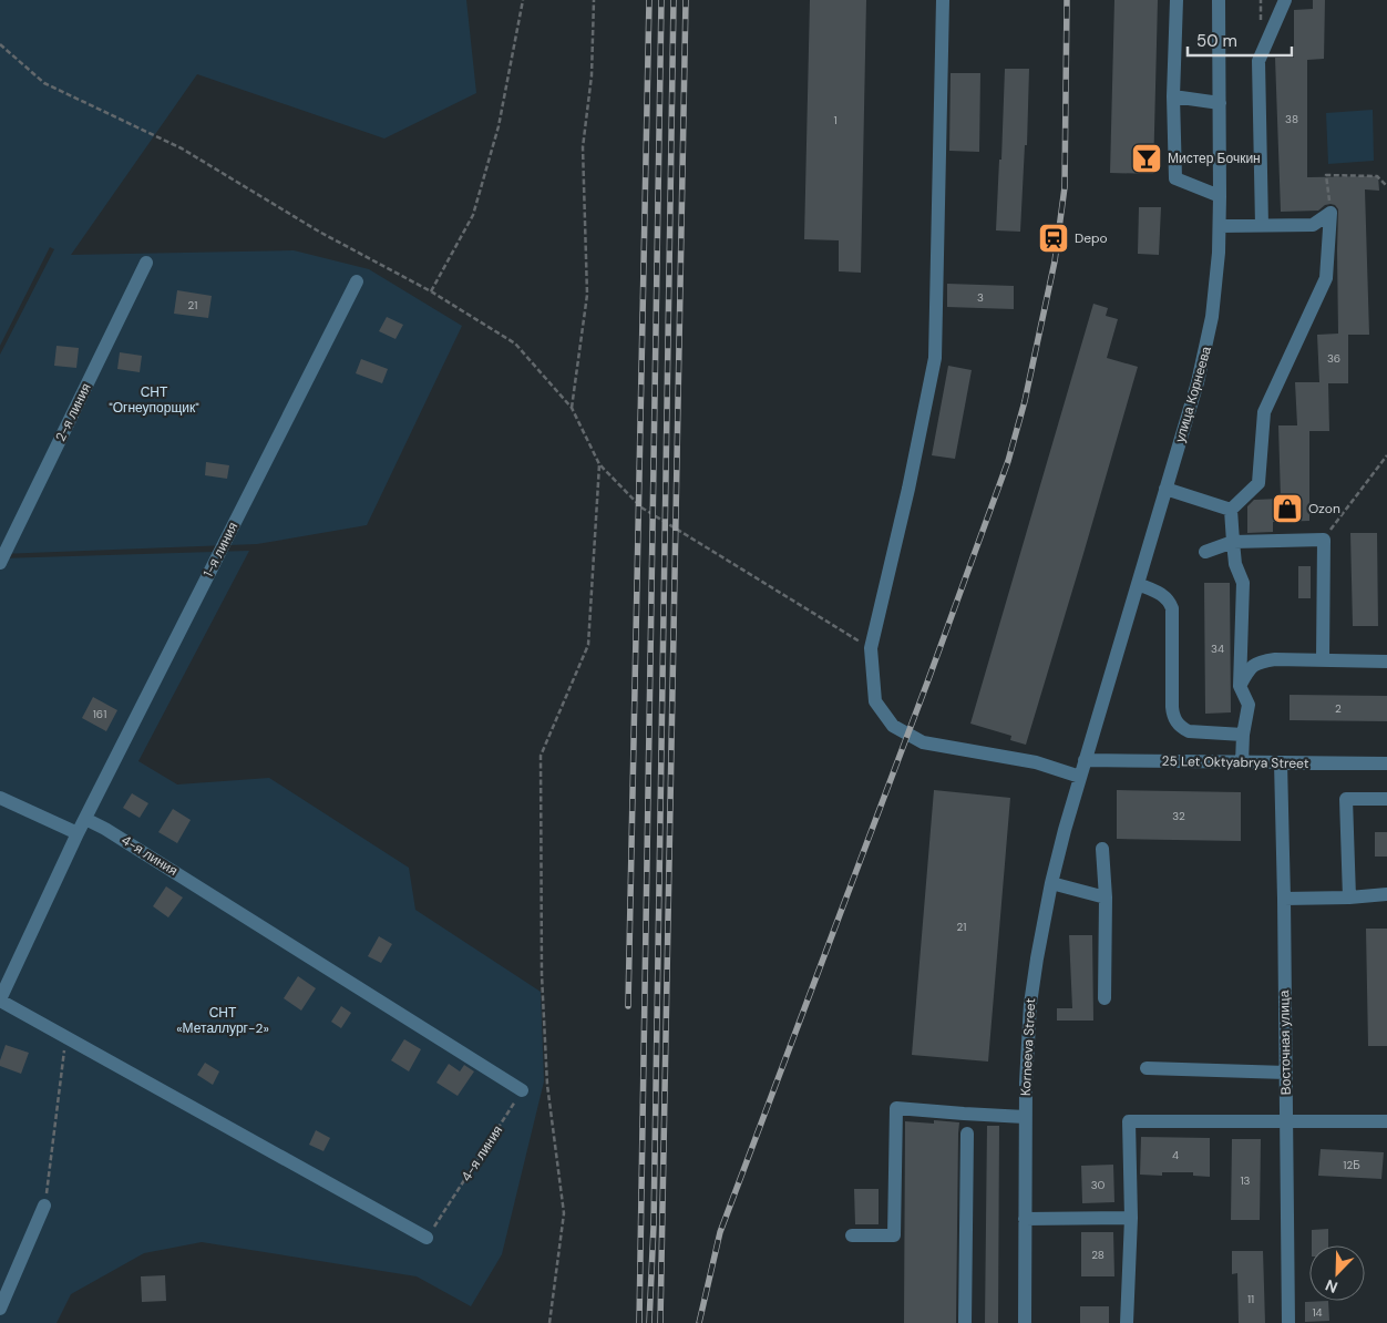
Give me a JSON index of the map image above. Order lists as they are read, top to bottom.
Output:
{
  "streets": {
    "street": [
      "улица Корнеева",
      "2-я линия",
      "1-я линия",
      "25 Let Oktyabrya Street",
      "4-я линия",
      "Восточная улица",
      "Korneeva Street"
    ]
  },
  "crossings": [
    ["улица Корнеева", "25 Let Oktyabrya Street"],
    ["улица Корнеева", "Korneeva Street"],
    ["1-я линия", "4-я линия"],
    ["25 Let Oktyabrya Street", "Восточная улица"]
  ],
  "parks": ["СНТ \"Огнеупорщик\"", "СНТ «Металлург-2»"],
  "places": {
    "bar": ["Мистер Бочкин"],
    "station": ["Depo"],
    "shop": ["Ozon"]
  },
  "house_numbers": [
    "38",
    "1",
    "3",
    "21",
    "36",
    "34",
    "2",
    "161",
    "32",
    "21",
    "4",
    "12Б",
    "13",
    "30",
    "28",
    "11",
    "14"
  ],
  "scale_bar": "50 m",
  "north": "bottom left"
}
